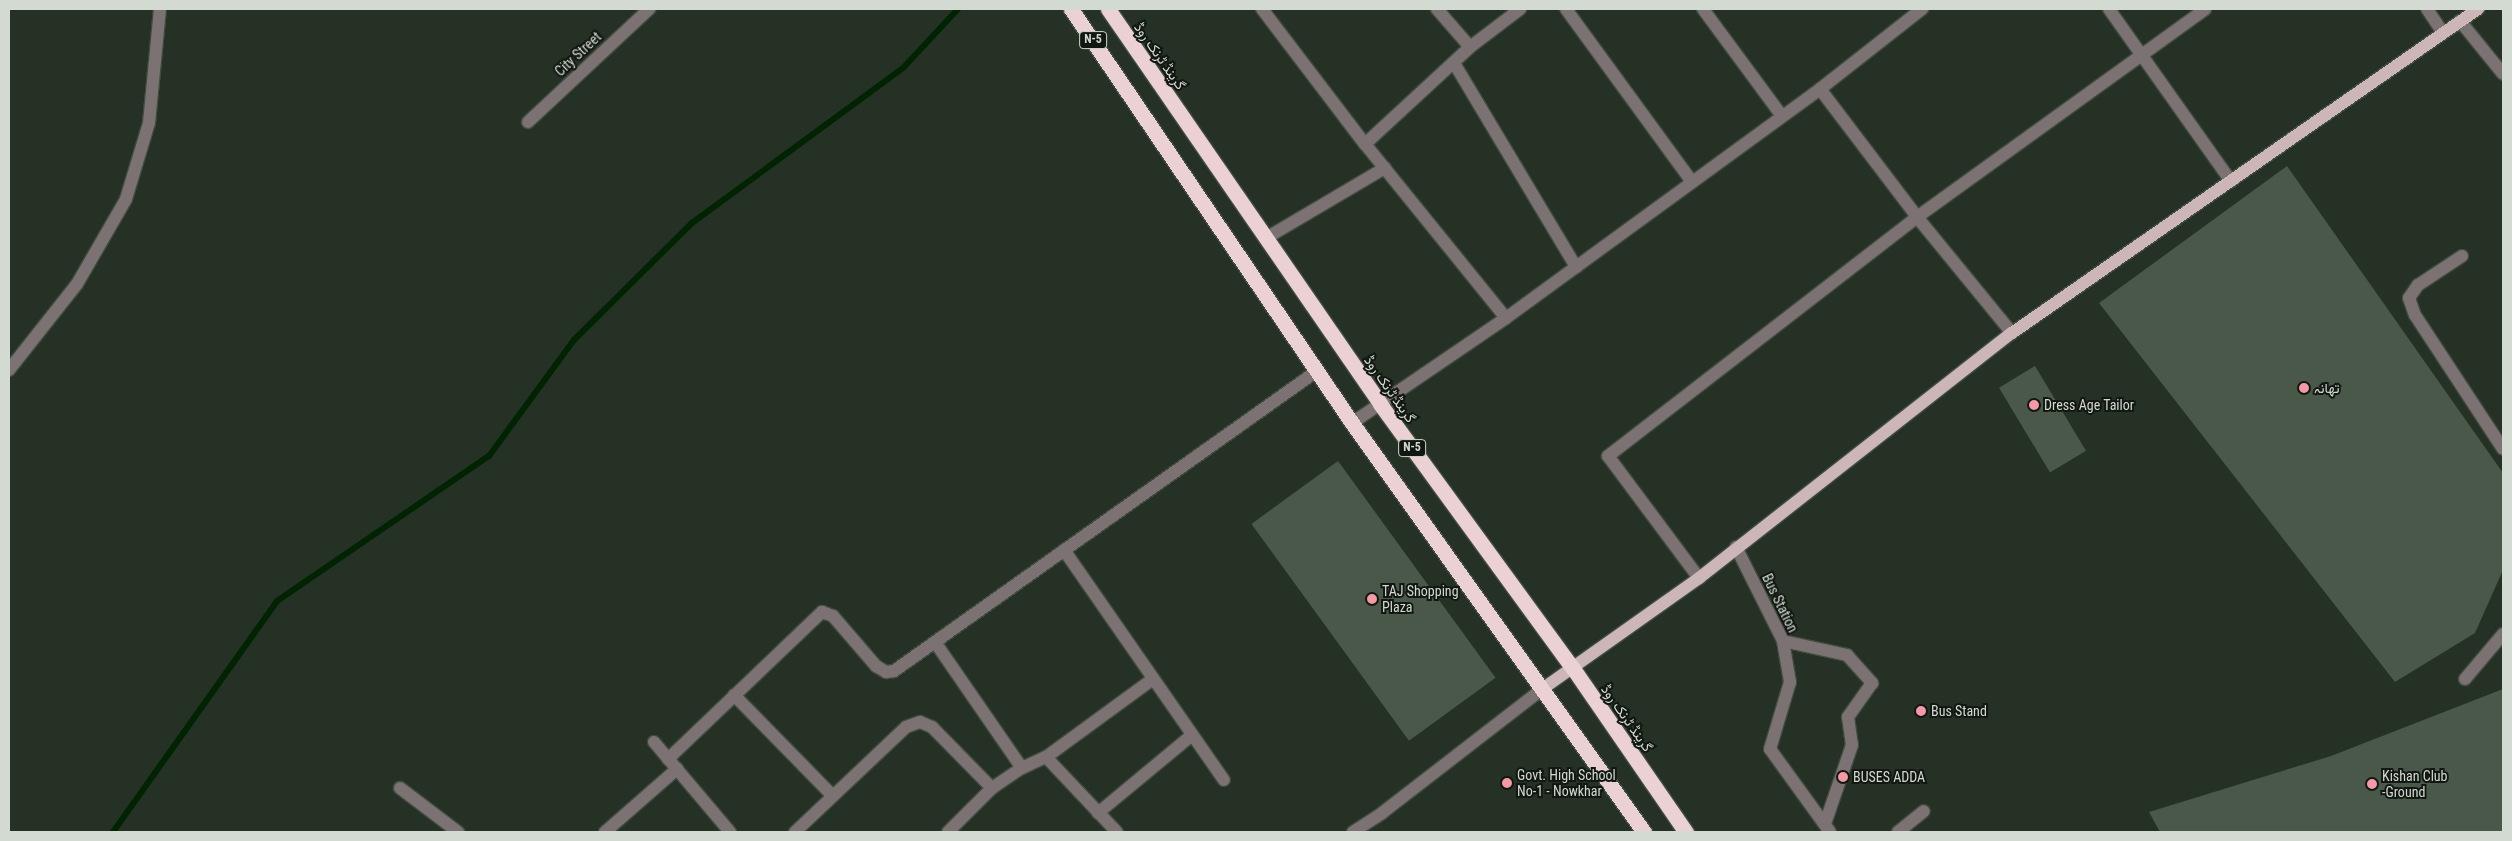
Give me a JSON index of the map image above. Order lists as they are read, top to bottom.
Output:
{
  "streets": {
    "highway": ["N-5", "گرینڈ ٹرنک روڈ"],
    "street": ["City Street", "Bus Station"]
  },
  "places": [
    "تھانہ",
    "Dress Age Tailor",
    "TAJ Shopping Plaza",
    "Bus Stand",
    "BUSES ADDA",
    "Govt. High School No-1 - Nowkhar",
    "Kishan Club -Ground"
  ]
}
